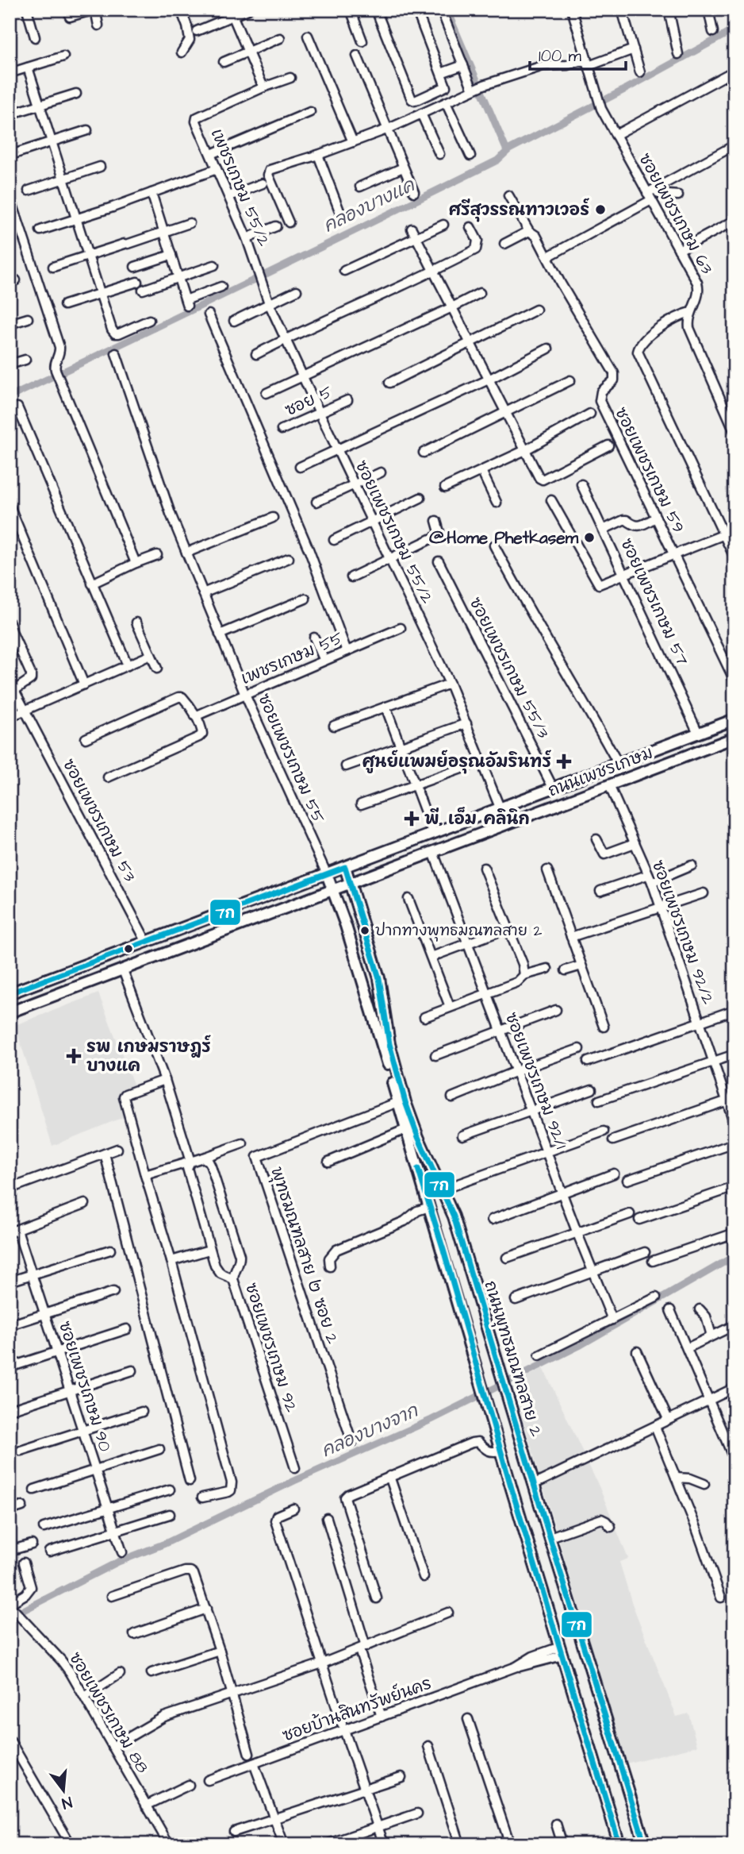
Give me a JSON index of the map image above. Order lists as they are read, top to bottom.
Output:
{
  "streets": {
    "main road": ["ถนนเพชรเกษม", "ถนนพุทธมณฑลสาย 2"],
    "street": [
      "เพชรเกษม 55/2",
      "ซอยเพชรเกษม 63",
      "ซอย 5",
      "ซอยเพชรเกษม 59",
      "ซอยเพชรเกษม 55/2",
      "ซอยเพชรเกษม 57",
      "เพชรเกษม 55",
      "ซอยเพชรเกษม 55/3",
      "ซอยเพชรเกษม 55",
      "ซอยเพชรเกษม 53",
      "ซอยเพชรเกษม 92/2",
      "ซอยเพชรเกษม 92/1",
      "พุทธมณฑลสาย ๒ ซอย 2",
      "ซอยเพชรเกษม 92",
      "ซอยเพชรเกษม 90",
      "ซอยบ้านสินทรัพย์นคร",
      "ซอยเพชรเกษม 88"
    ]
  },
  "crossings": [
    ["เพชรเกษม 55/2", "ซอยเพชรเกษม 55/2"],
    ["ซอย 5", "ซอยเพชรเกษม 55/2"],
    ["ซอยเพชรเกษม 55/2", "ถนนเพชรเกษม"],
    ["ซอยเพชรเกษม 57", "ถนนเพชรเกษม"],
    ["เพชรเกษม 55", "ซอยเพชรเกษม 55"],
    ["ซอยเพชรเกษม 55/3", "ถนนเพชรเกษม"],
    ["ซอยเพชรเกษม 55", "ถนนเพชรเกษม"],
    ["ถนนเพชรเกษม", "ซอยเพชรเกษม 53"],
    ["ถนนเพชรเกษม", "ซอยเพชรเกษม 92/2"],
    ["ถนนเพชรเกษม", "ซอยเพชรเกษม 92/1"],
    ["ถนนเพชรเกษม", "ถนนพุทธมณฑลสาย 2"]
  ],
  "water": ["คลองบางแค", "คลองบางจาก"],
  "places": {
    "other": ["ศรีสุวรรณทาวเวอร์", "@Home Phetkasem", "ปากทางพุทธมณฑลสาย 2"],
    "health": ["ศูนย์แพมย์อรุณอัมรินทร์", "พี. เอ็ม คลินิก", "รพ เกษมราษฎร์ บางแค"]
  },
  "lines": ["transit line 7ก"],
  "scale_bar": "100 m",
  "north": "bottom"
}
